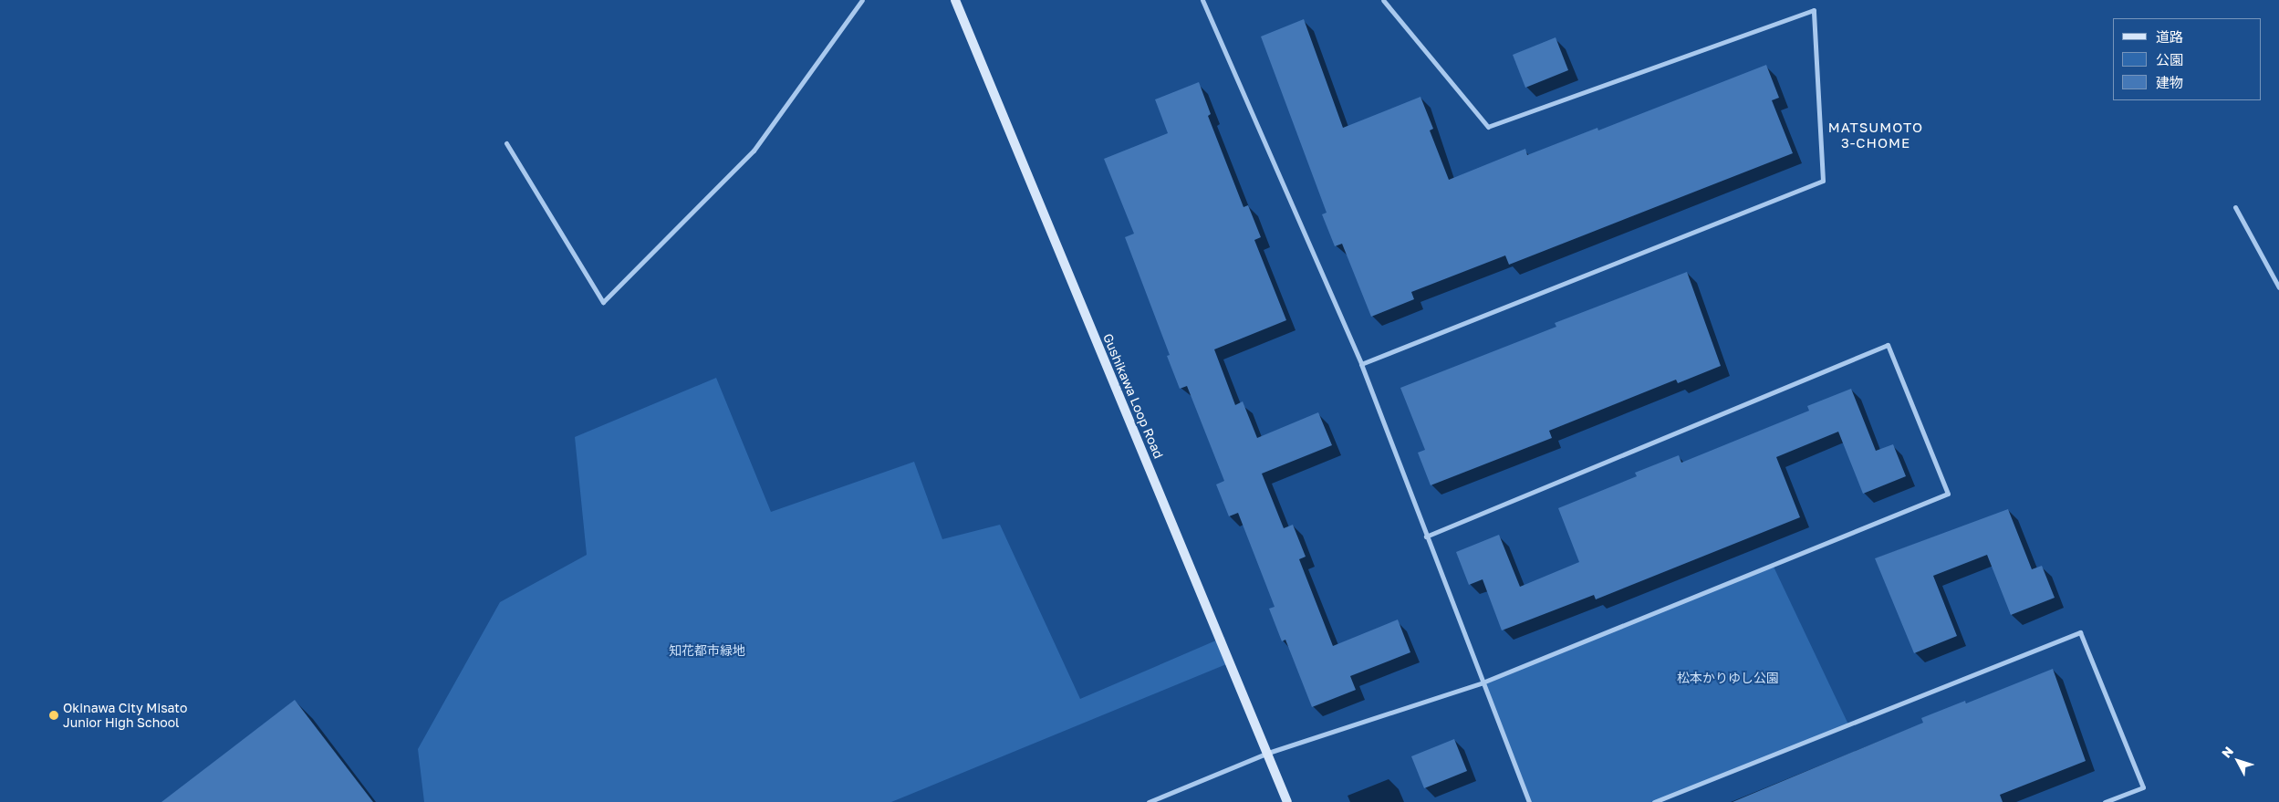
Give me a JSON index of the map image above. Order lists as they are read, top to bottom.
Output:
{
  "streets": {
    "main road": ["Gushikawa Loop Road"]
  },
  "districts": ["MATSUMOTO 3-CHOME"],
  "parks": ["知花都市緑地", "松本かりゆし公園"],
  "places": ["Okinawa City Misato Junior High School"],
  "legend": ["道路", "公園", "建物"],
  "north": "top left"
}
